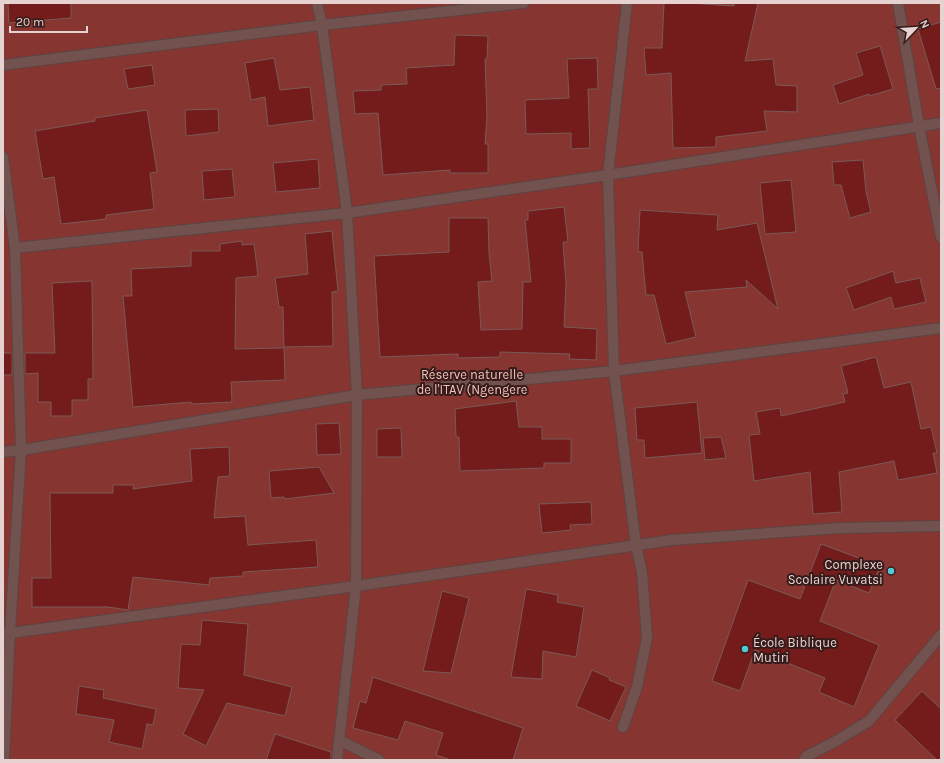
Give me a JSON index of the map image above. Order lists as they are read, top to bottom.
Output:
{
  "parks": ["Réserve naturelle de l'ITAV (Ngengere"],
  "places": ["Complexe Scolaire Vuvatsi", "École Biblique Mutiri"],
  "scale_bar": "20 m",
  "north": "top right"
}
